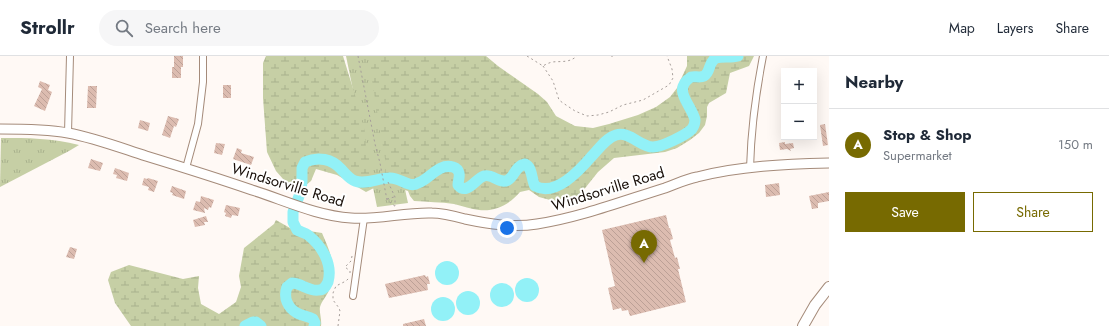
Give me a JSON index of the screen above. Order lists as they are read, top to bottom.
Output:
{
  "streets": {
    "main road": ["Windsorville Road"]
  },
  "page": {
    "header": "Strollr",
    "search": "Search here",
    "nav": ["Map", "Layers", "Share"],
    "heading": "Nearby",
    "map_buttons": ["+", "−"],
    "list": [
      {
        "mark": "A",
        "name": "Stop & Shop",
        "note": "Supermarket",
        "value": "150 m"
      }
    ],
    "buttons": ["Save", "Share"],
    "pins": "A"
  }
}
